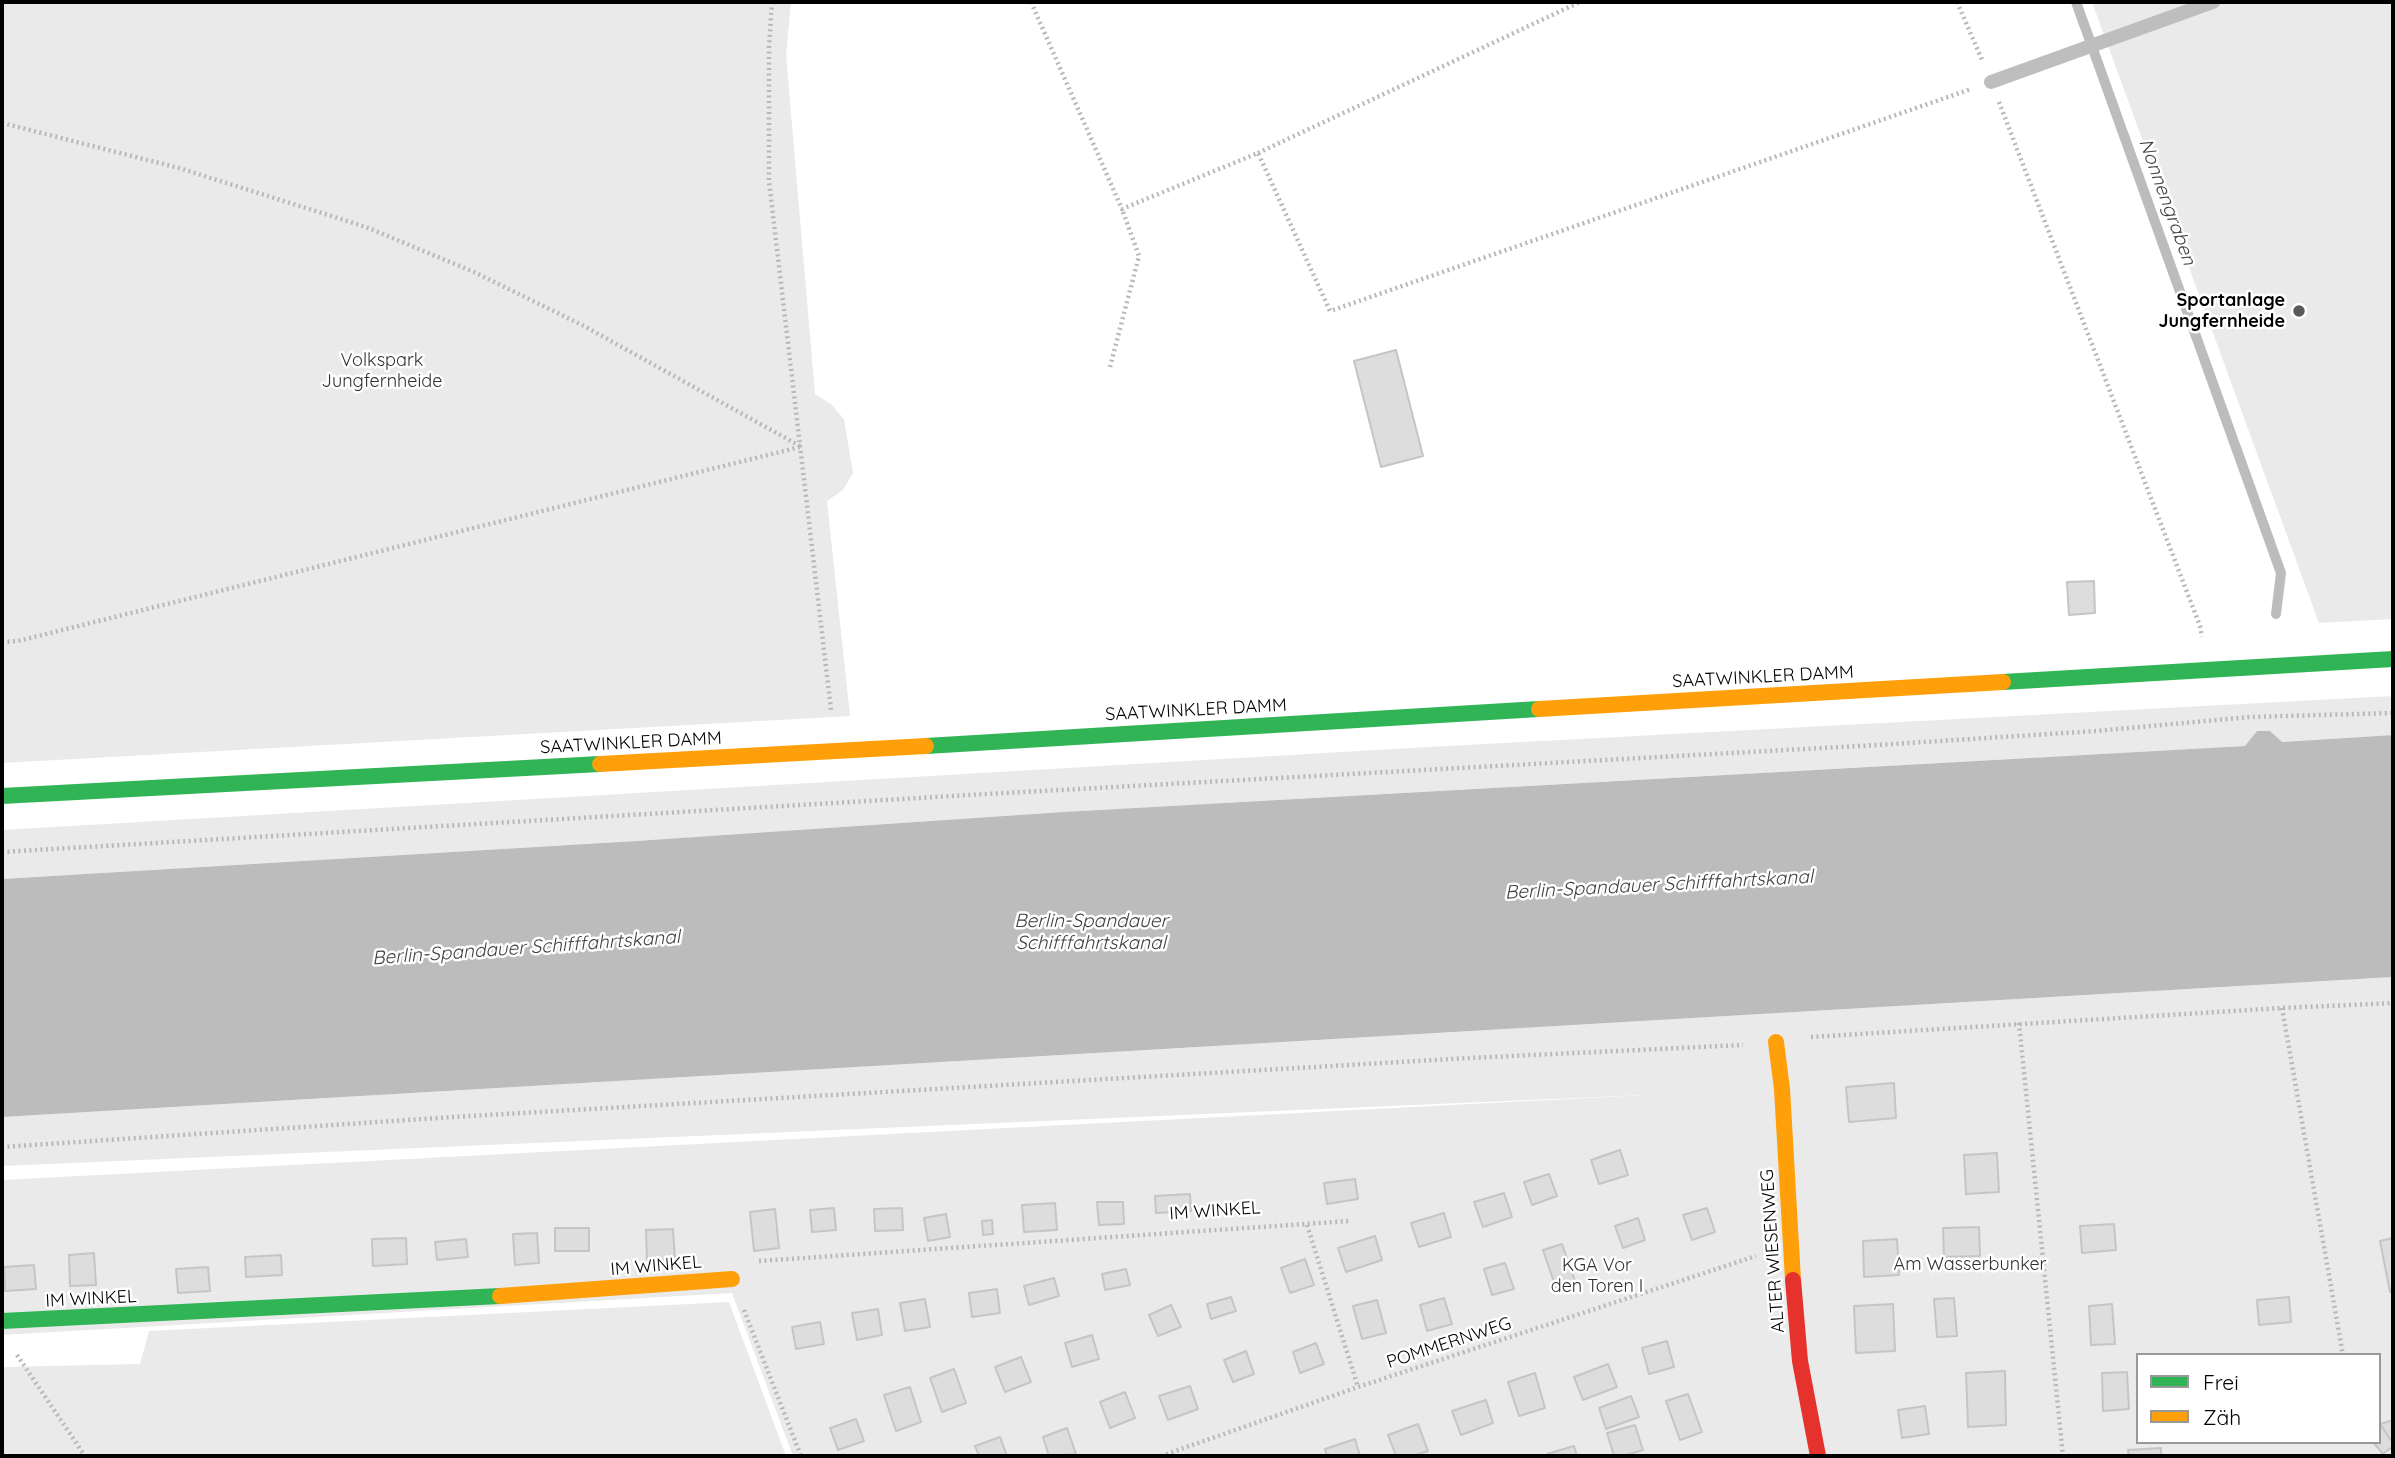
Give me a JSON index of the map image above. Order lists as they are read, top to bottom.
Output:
{
  "streets": {
    "main road": ["SAATWINKLER DAMM", "IM WINKEL", "ALTER WIESENWEG"],
    "path": ["POMMERNWEG"]
  },
  "water": ["Nonnengraben", "Berlin-Spandauer Schifffahrtskanal"],
  "parks": ["Volkspark Jungfernheide", "Am Wasserbunker", "KGA Vor den Toren I"],
  "places": ["Sportanlage Jungfernheide"],
  "legend": ["Frei", "Zäh"]
}
